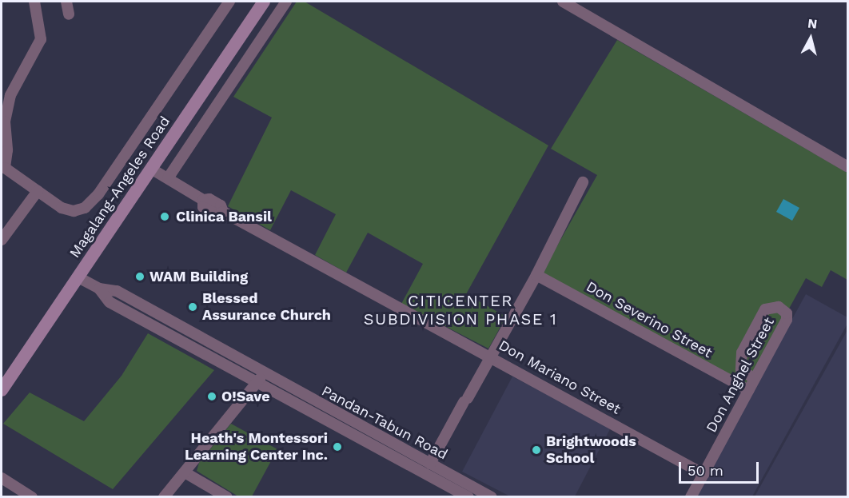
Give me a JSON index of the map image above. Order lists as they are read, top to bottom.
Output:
{
  "streets": {
    "main road": ["Magalang-Angeles Road"],
    "street": [
      "Don Severino Street",
      "Don Anghel Street",
      "Don Mariano Street",
      "Pandan-Tabun Road"
    ]
  },
  "crossings": [
    ["Magalang-Angeles Road", "Don Mariano Street"],
    ["Magalang-Angeles Road", "Pandan-Tabun Road"],
    ["Don Severino Street", "Don Anghel Street"],
    ["Don Anghel Street", "Don Mariano Street"]
  ],
  "districts": ["CITICENTER SUBDIVISION PHASE 1"],
  "places": [
    "Clinica Bansil",
    "WAM Building",
    "Blessed Assurance Church",
    "O!Save",
    "Heath's Montessori Learning Center Inc.",
    "Brightwoods School"
  ],
  "scale_bar": "50 m",
  "north": "top"
}
